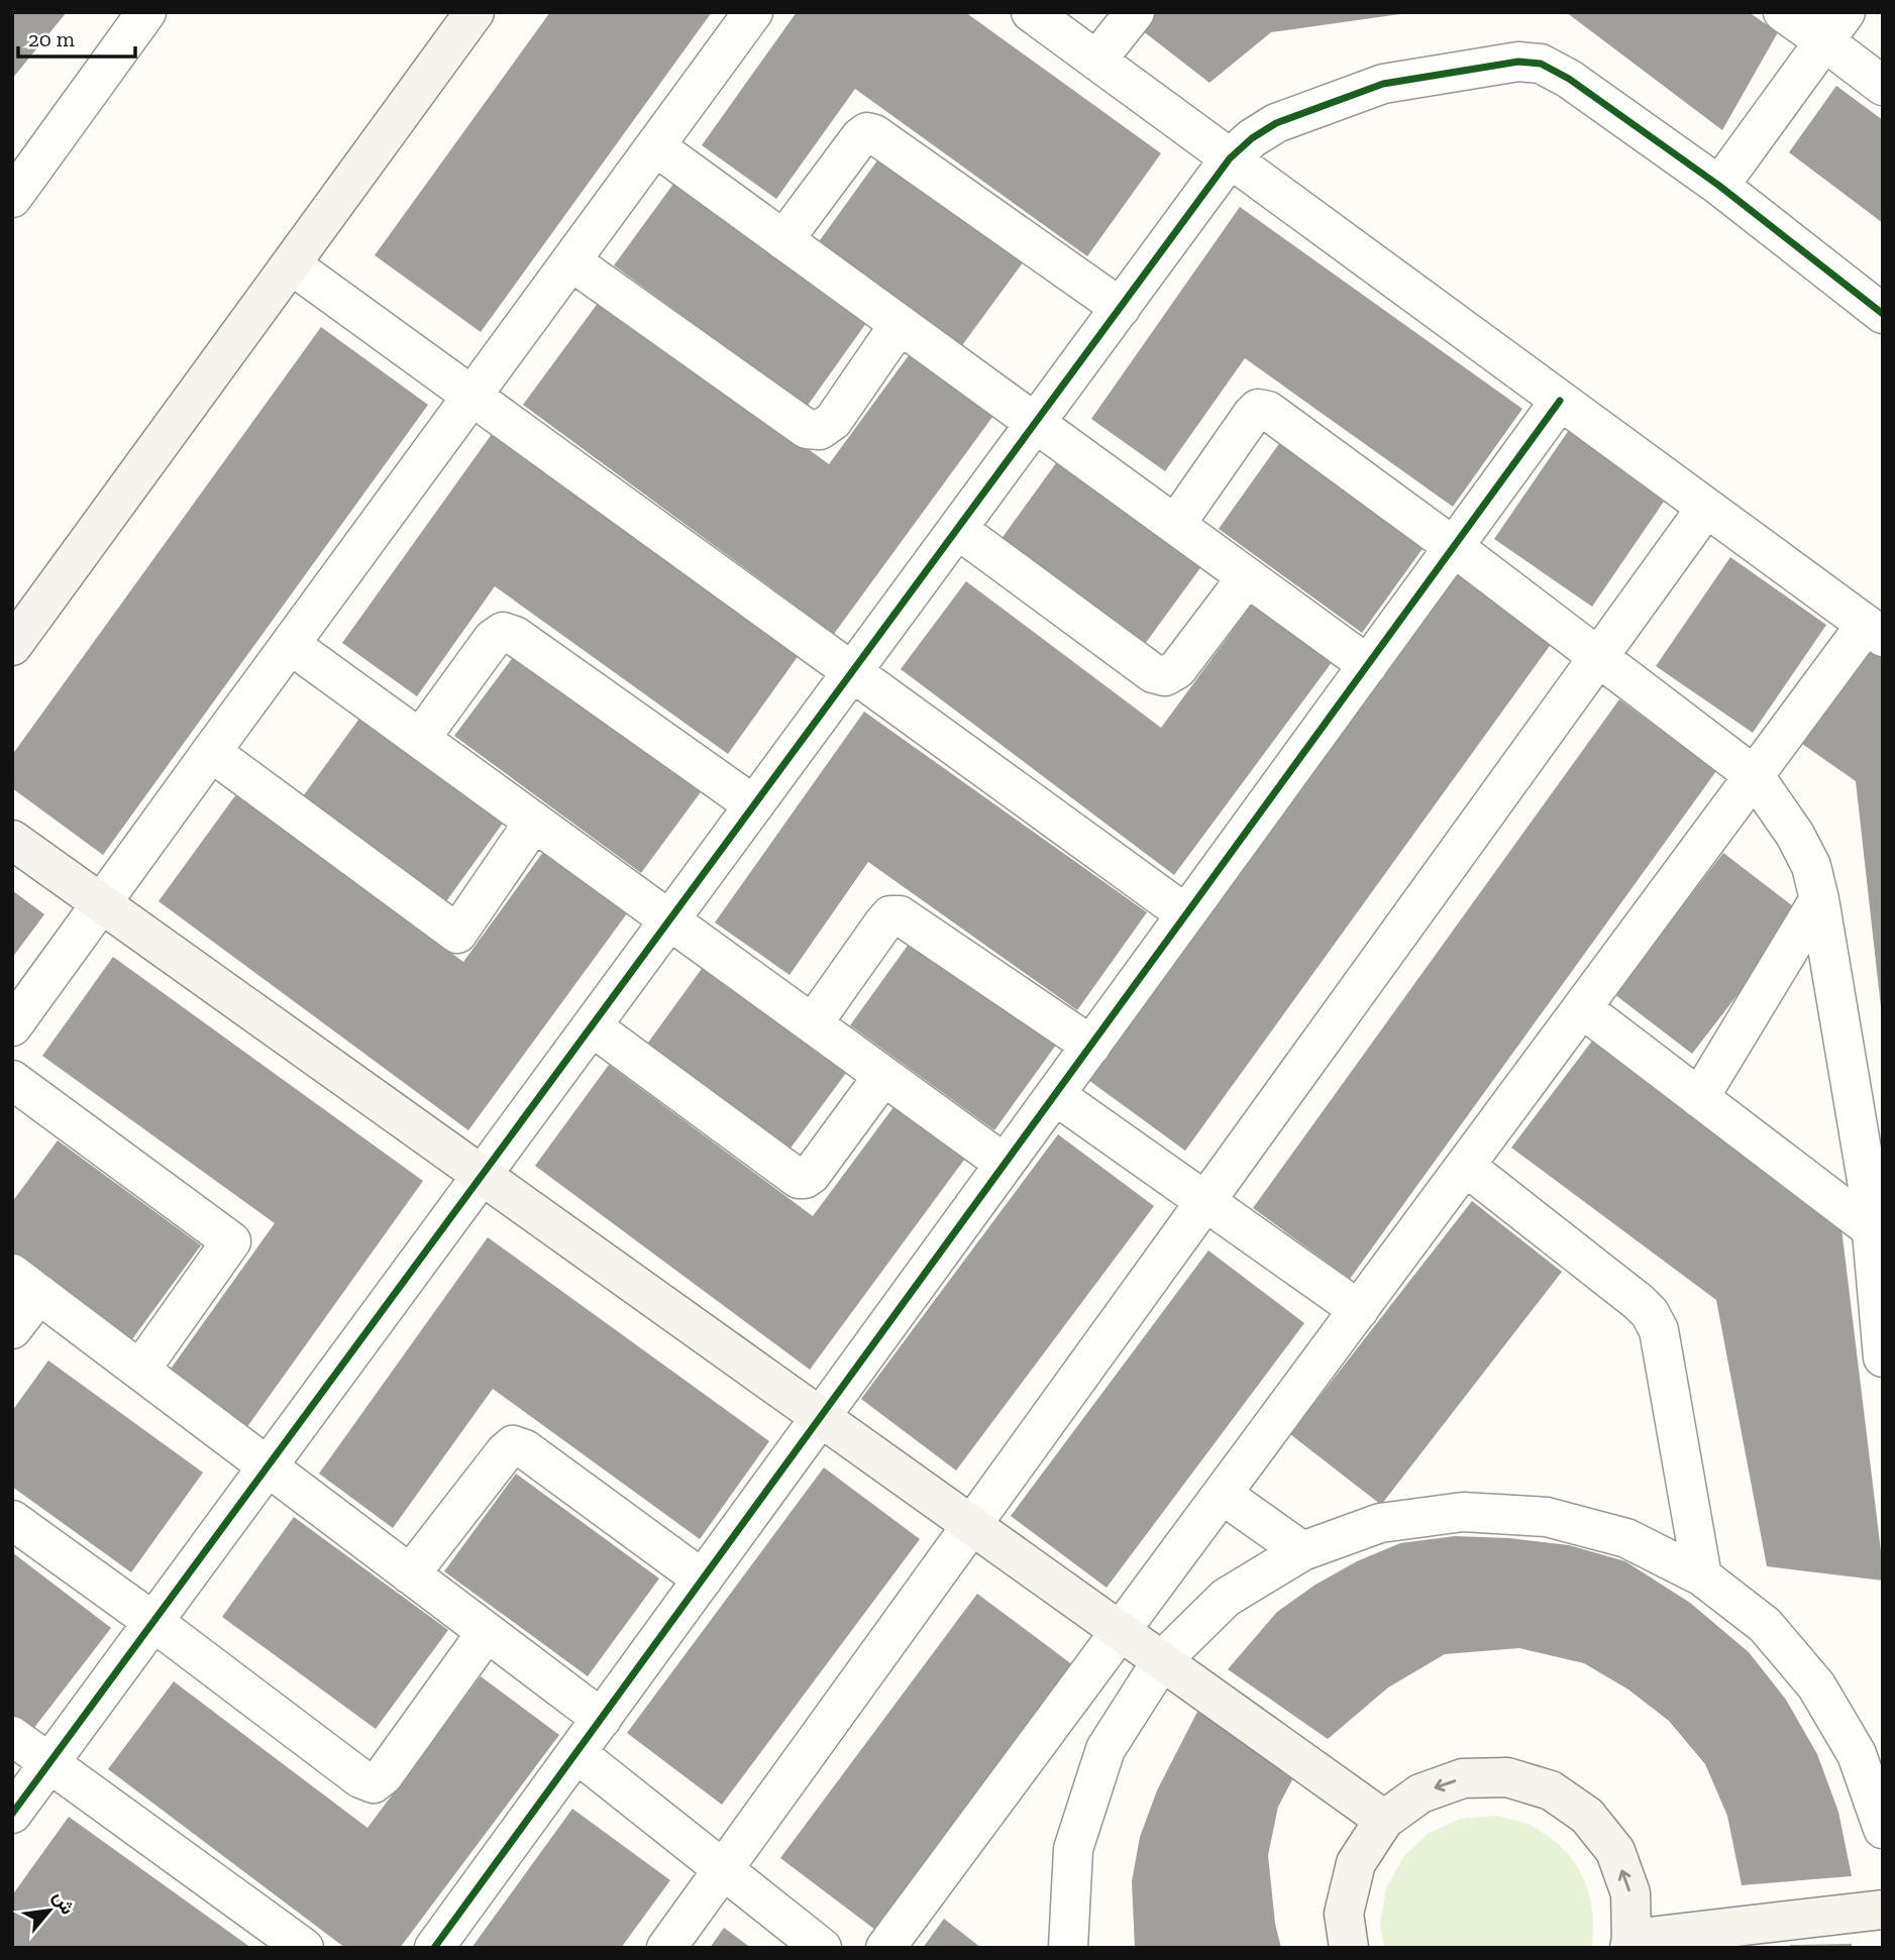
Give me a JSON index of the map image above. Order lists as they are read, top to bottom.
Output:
{
  "scale_bar": "20 m",
  "north": "top right"
}
